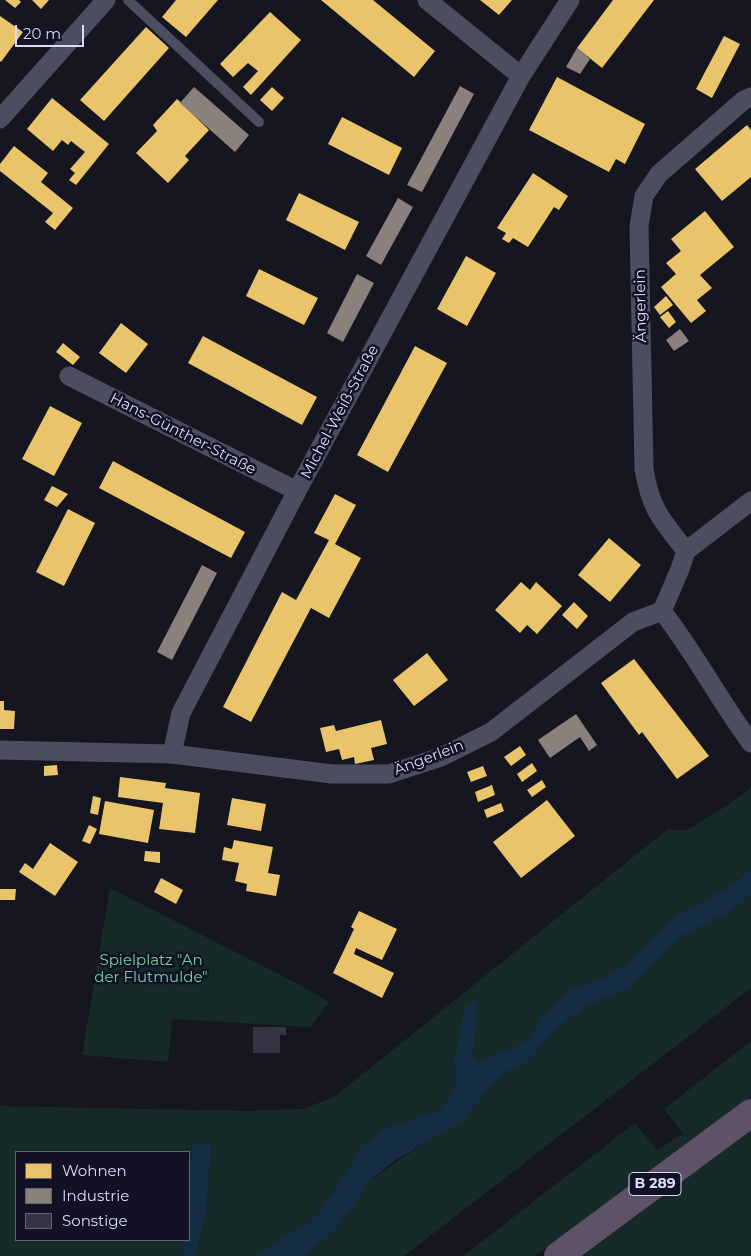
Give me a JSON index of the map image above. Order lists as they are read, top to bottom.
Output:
{
  "streets": {
    "highway": ["B 289"],
    "street": ["Ängerlein", "Michel-Weiß-Straße", "Hans-Günther-Straße"]
  },
  "crossings": [
    ["Ängerlein", "Michel-Weiß-Straße"],
    ["Michel-Weiß-Straße", "Hans-Günther-Straße"]
  ],
  "parks": ["Spielplatz \"An der Flutmulde\""],
  "legend": ["Wohnen", "Industrie", "Sonstige"],
  "scale_bar": "20 m"
}
